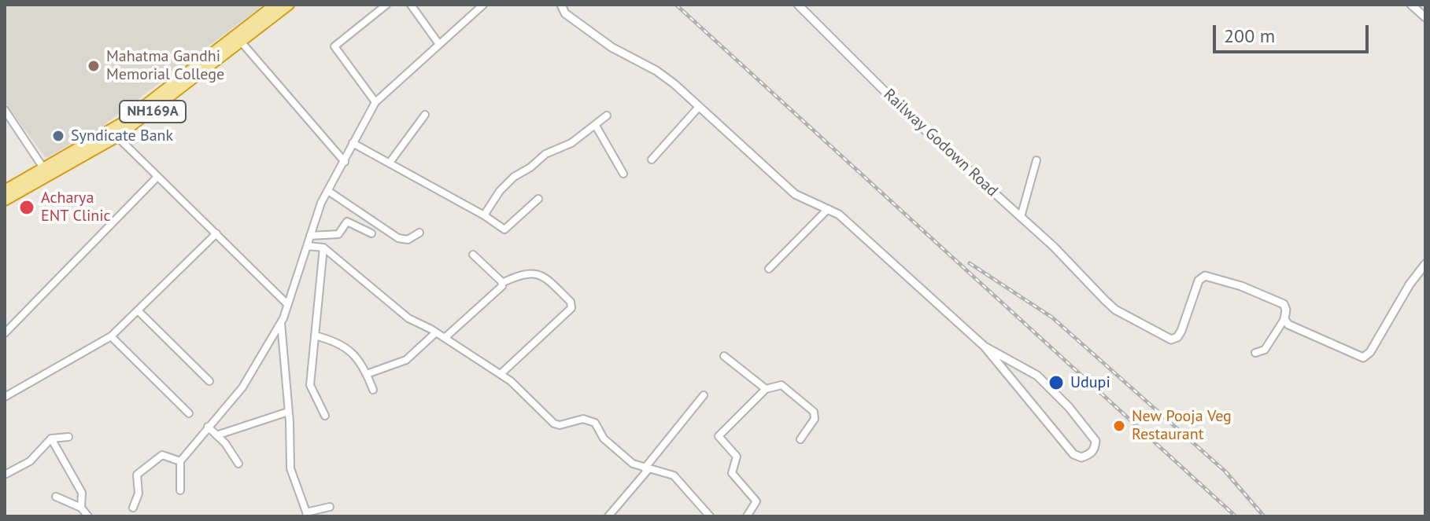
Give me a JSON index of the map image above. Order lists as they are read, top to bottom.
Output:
{
  "streets": {
    "highway": ["NH169A"],
    "street": ["Railway Godown Road"]
  },
  "places": [
    "Mahatma Gandhi Memorial College",
    "Syndicate Bank",
    "Acharya ENT Clinic",
    "Udupi",
    "New Pooja Veg Restaurant"
  ],
  "scale_bar": "200 m"
}
